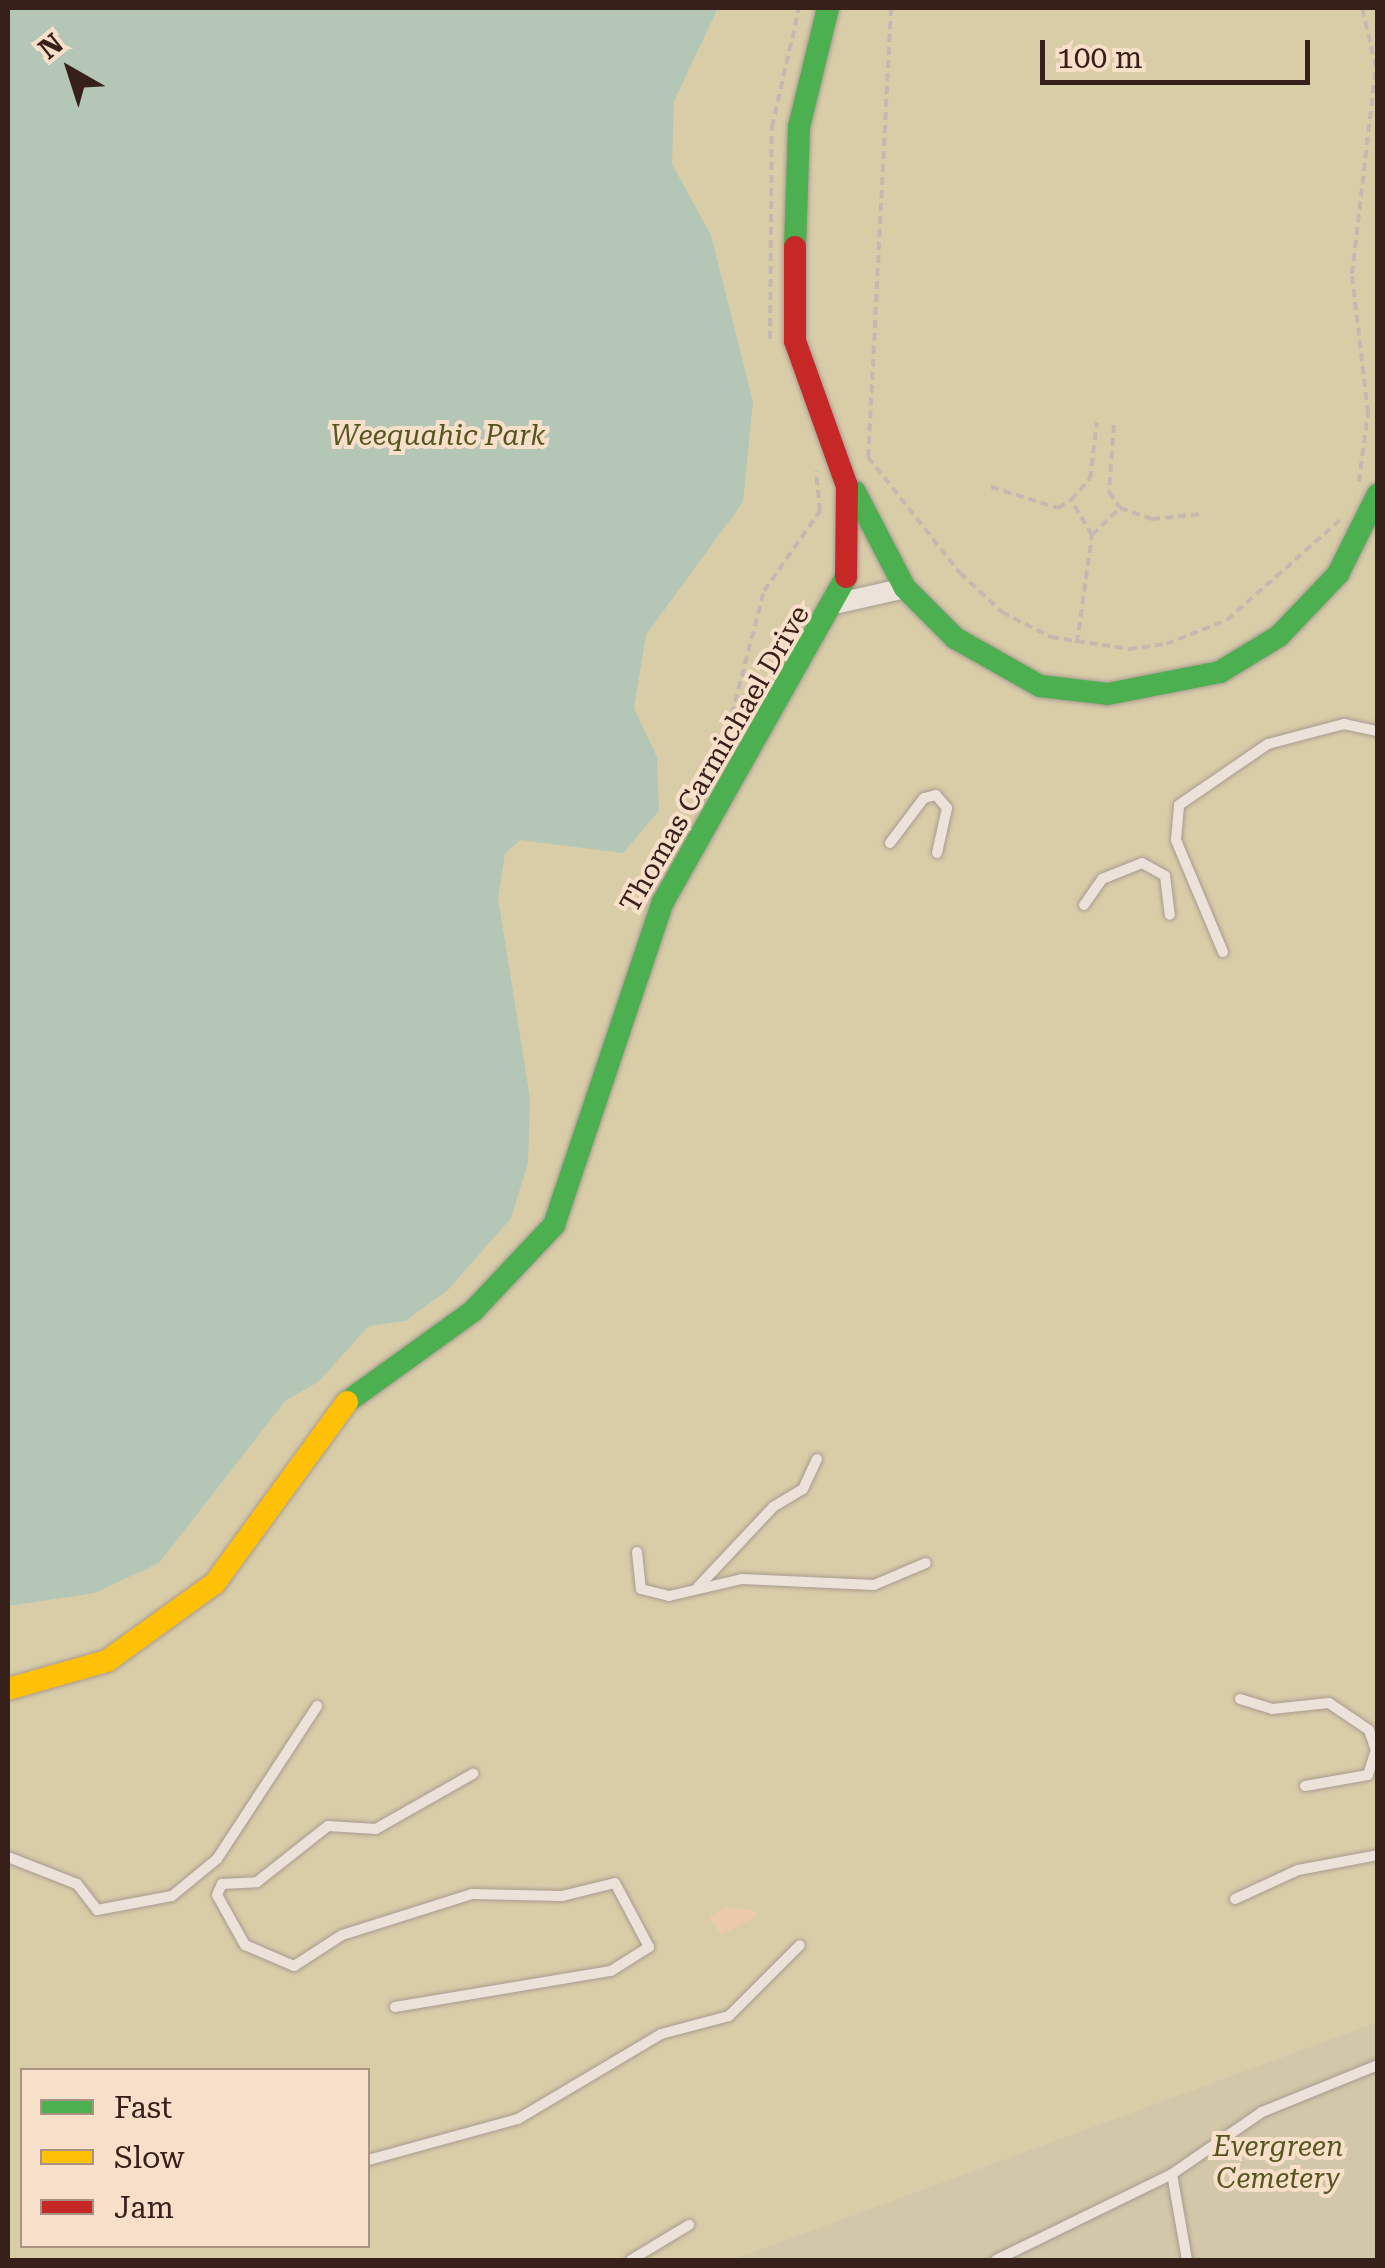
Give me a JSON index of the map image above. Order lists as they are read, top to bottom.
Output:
{
  "streets": {
    "street": ["Thomas Carmichael Drive"]
  },
  "parks": ["Weequahic Park", "Evergreen Cemetery"],
  "legend": ["Fast", "Slow", "Jam"],
  "scale_bar": "100 m",
  "north": "top left"
}
